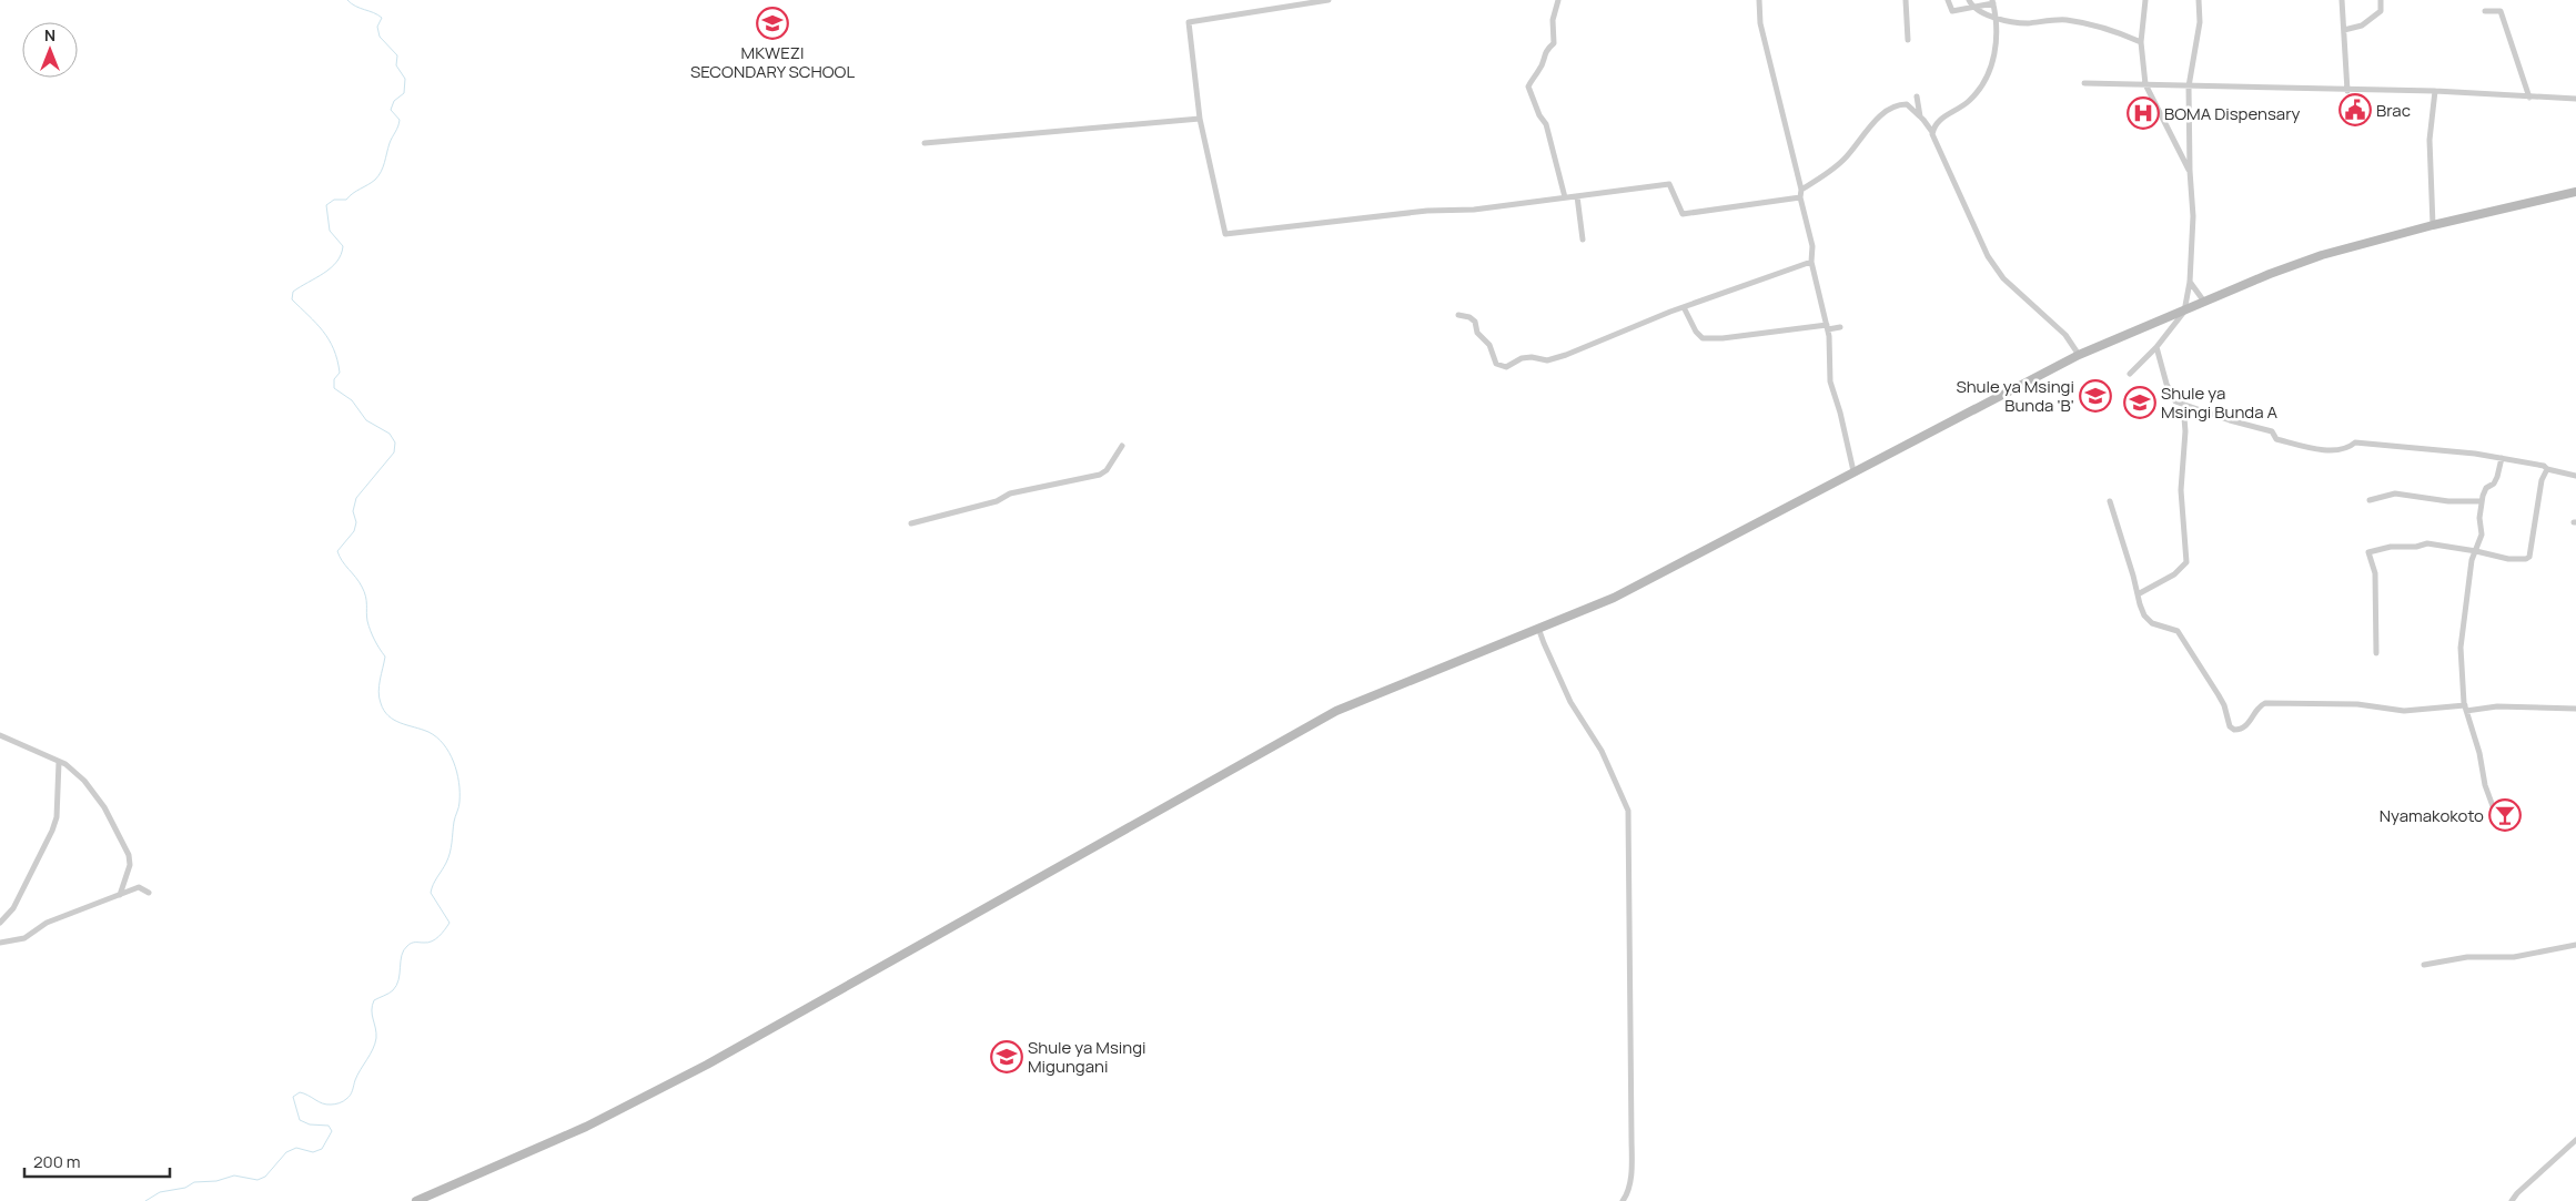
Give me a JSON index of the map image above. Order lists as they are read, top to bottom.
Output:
{
  "places": {
    "school or university": [
      "MKWEZI SECONDARY SCHOOL",
      "Shule ya Msingi Bunda 'B'",
      "Shule ya Msingi Bunda A",
      "Shule ya Msingi Migungani"
    ],
    "public building": ["Brac"],
    "hospital": ["BOMA Dispensary"],
    "bar": ["Nyamakokoto"]
  },
  "scale_bar": "200 m",
  "north": "top"
}
